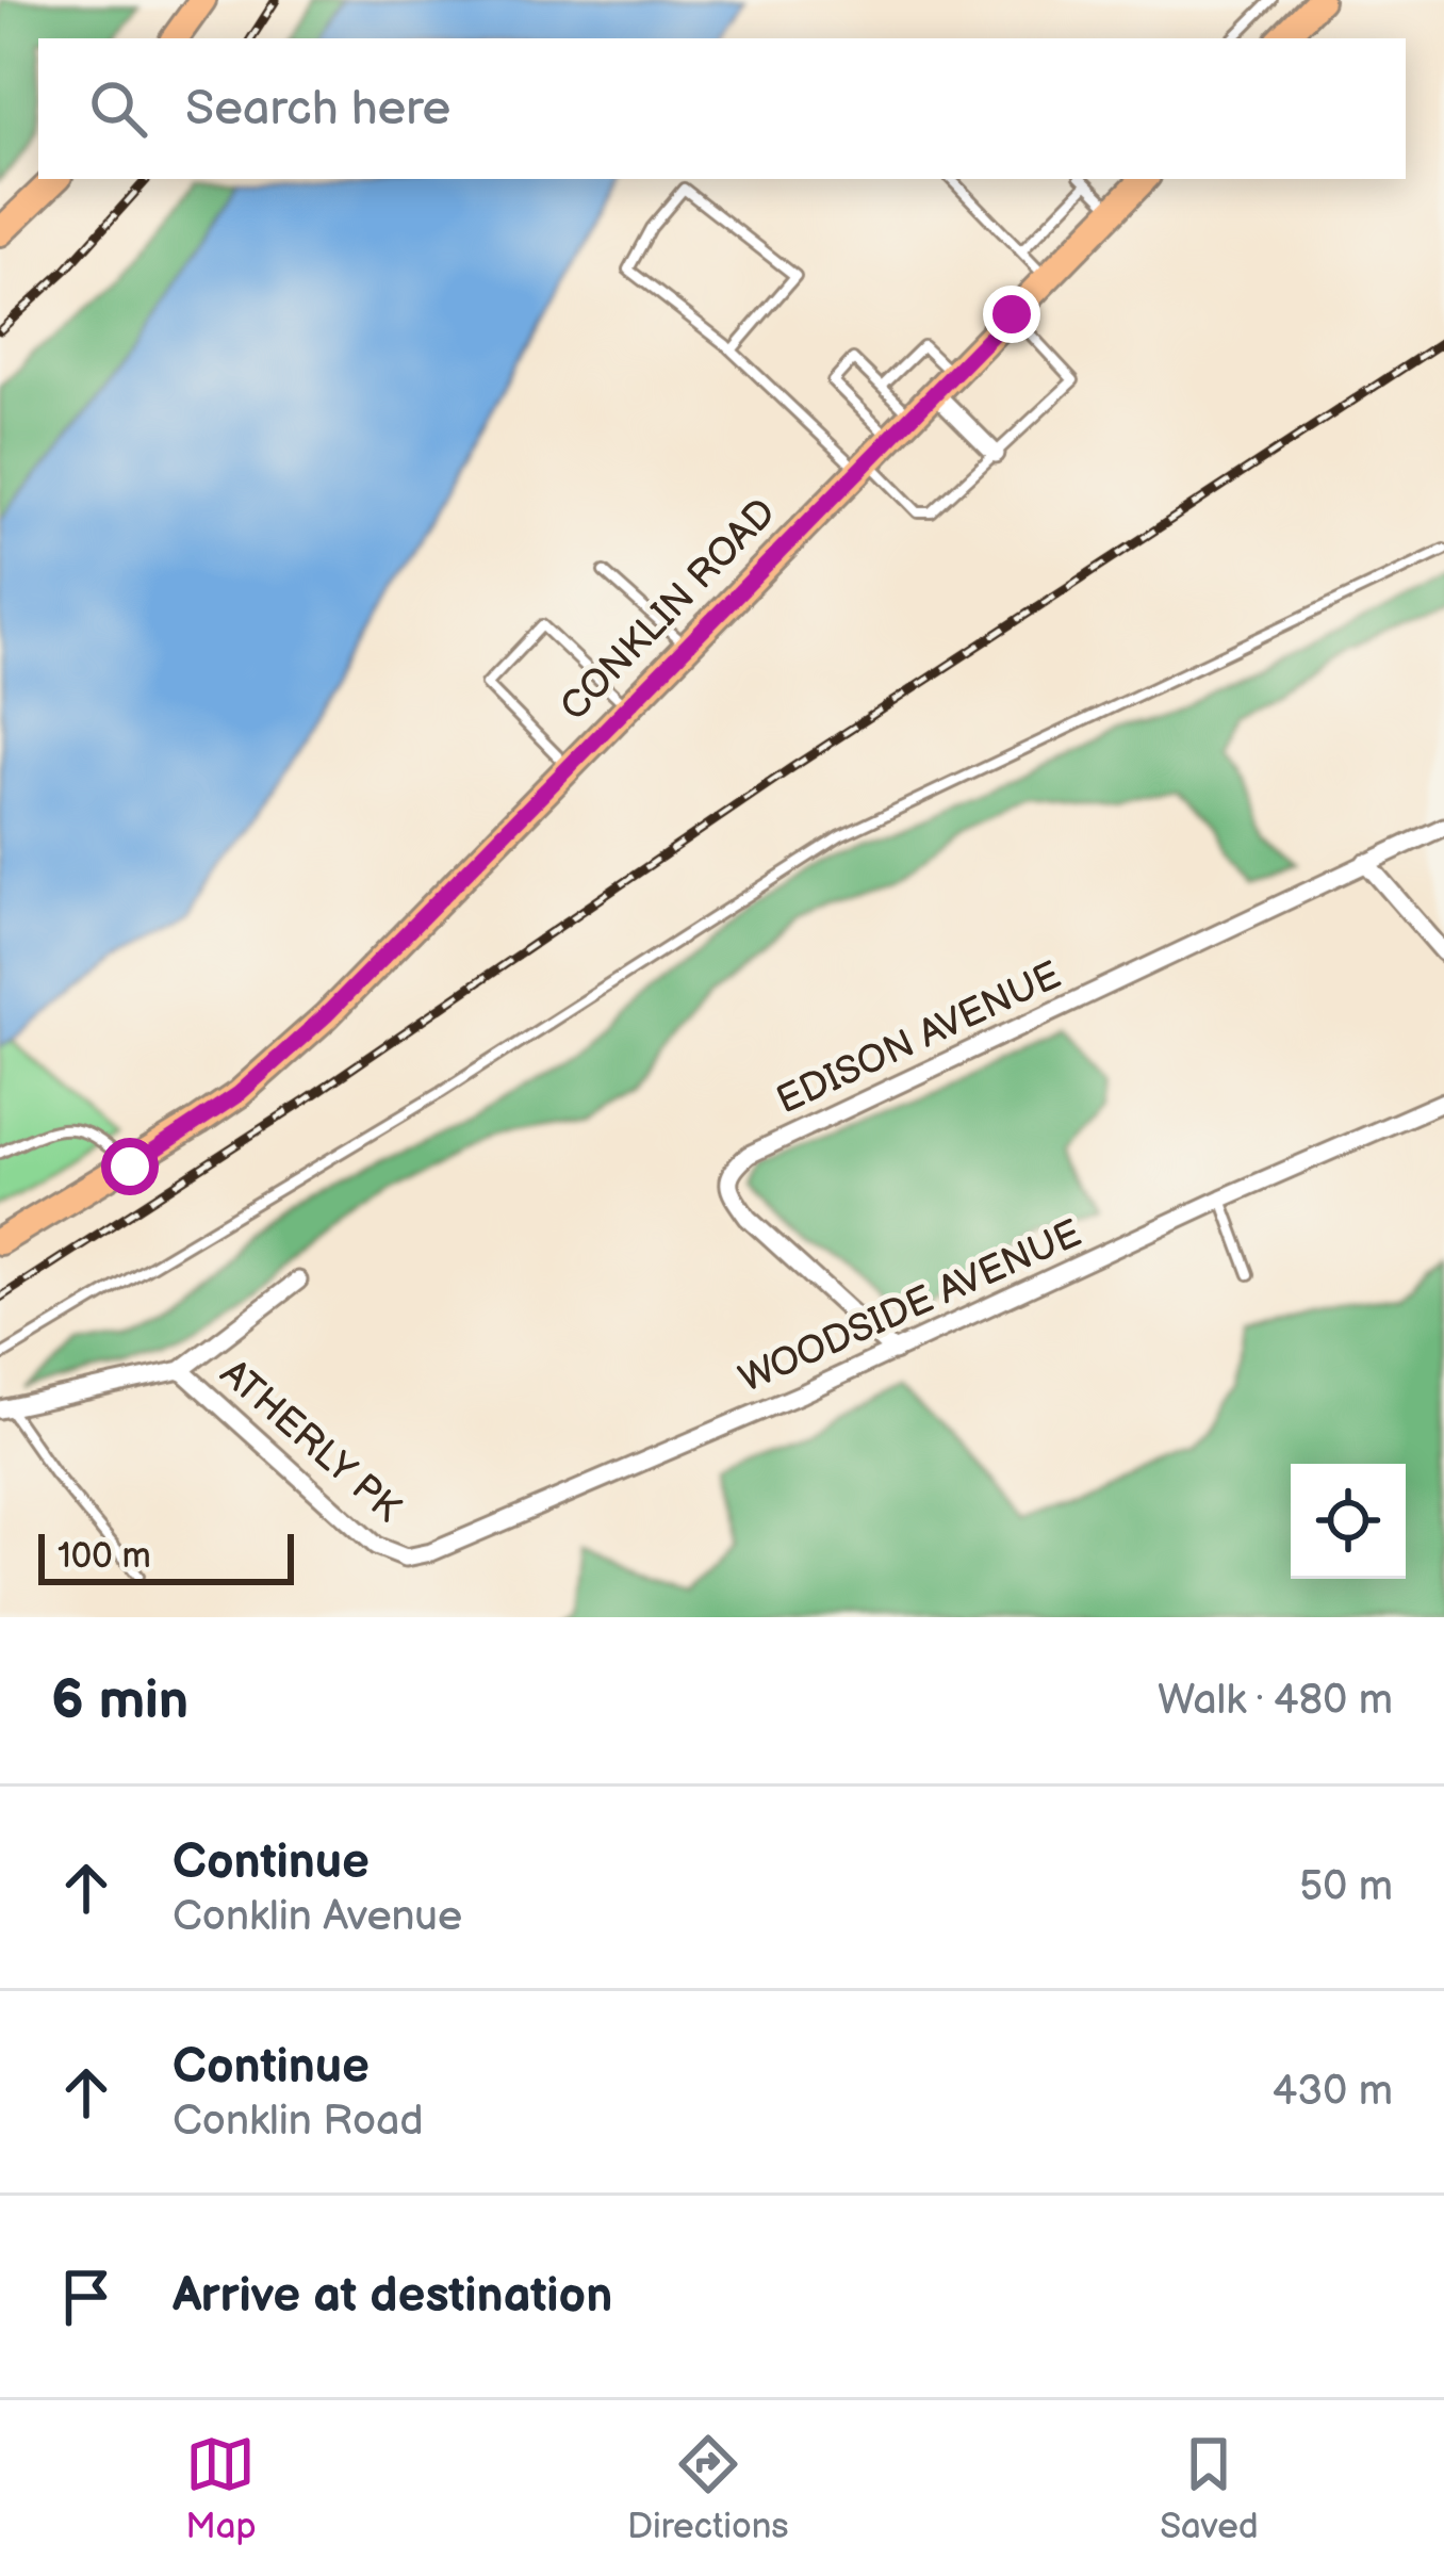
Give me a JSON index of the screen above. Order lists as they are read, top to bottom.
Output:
{
  "streets": {
    "main road": ["CONKLIN ROAD"],
    "street": ["EDISON AVENUE", "WOODSIDE AVENUE", "ATHERLY PK"]
  },
  "crossings": [
    ["EDISON AVENUE", "WOODSIDE AVENUE"],
    ["WOODSIDE AVENUE", "ATHERLY PK"]
  ],
  "scale_bar": "100 m",
  "page": {
    "search": "Search here",
    "scale": "100 m",
    "heading": ["6 min", "Walk · 480 m"],
    "list": [
      ["Continue", "Conklin Avenue", "50 m"],
      ["Continue", "Conklin Road", "430 m"],
      "Arrive at destination"
    ],
    "nav": ["Map", "Directions", "Saved"]
  }
}
